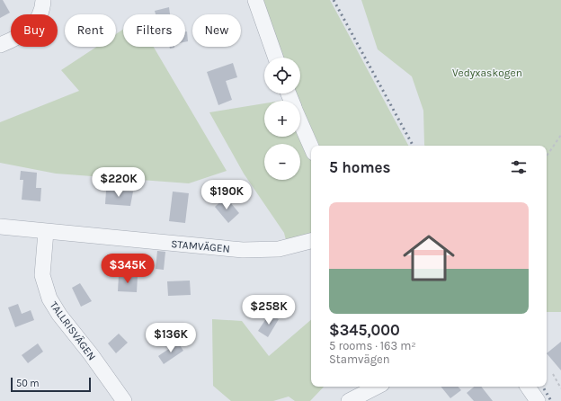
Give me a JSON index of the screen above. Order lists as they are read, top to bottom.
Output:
{
  "streets": {
    "street": ["STAMVÄGEN", "TALLRISVÄGEN"]
  },
  "crossings": [
    ["STAMVÄGEN", "TALLRISVÄGEN"]
  ],
  "parks": ["Vedyxaskogen"],
  "scale_bar": "50 m",
  "page": {
    "chip": [
      "Buy",
      "Rent",
      "Filters",
      "New"
    ],
    "map_buttons": ["+", "−"],
    "heading": "5 homes",
    "price": [
      "$220K",
      "$190K",
      "$345K",
      "$258K",
      "$136K"
    ],
    "list": [
      {
        "name": "$345,000",
        "note": "5 rooms · 163 m² · Stamvägen"
      }
    ],
    "scale": "50 m"
  }
}
